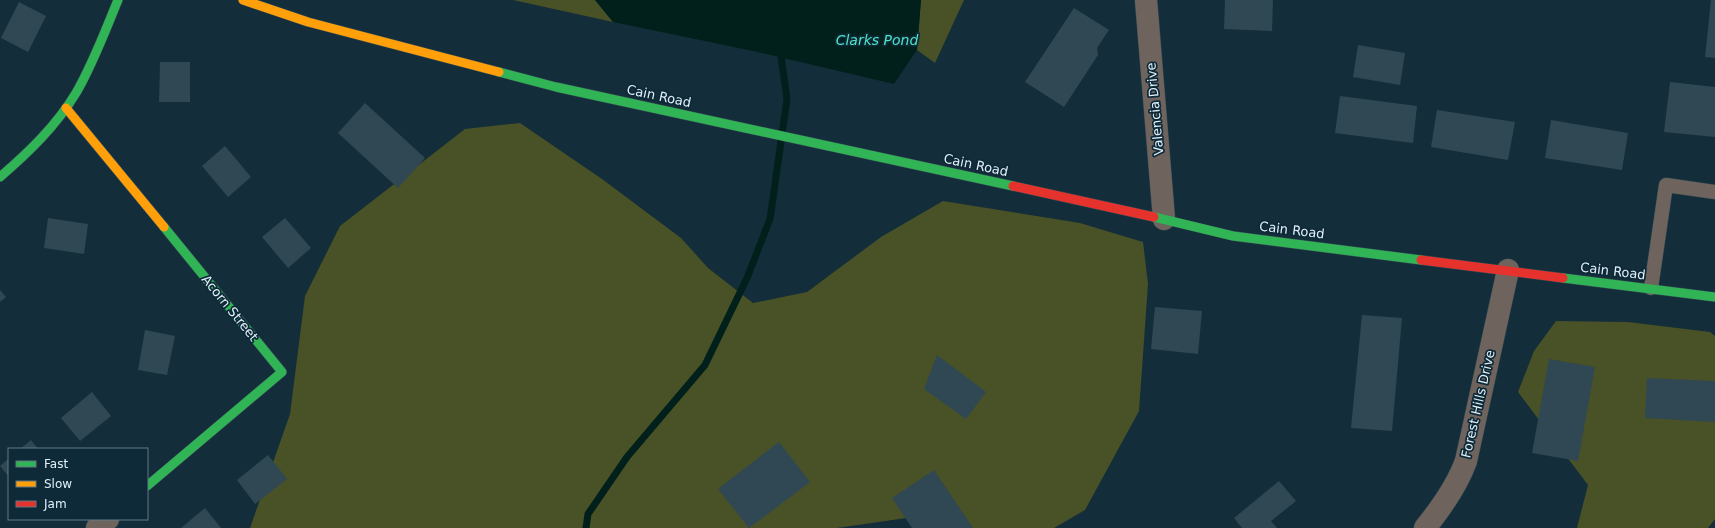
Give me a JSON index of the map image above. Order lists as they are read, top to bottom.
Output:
{
  "streets": {
    "main road": ["Cain Road", "Acorn Street"],
    "street": ["Valencia Drive", "Forest Hills Drive"]
  },
  "crossings": [
    ["Cain Road", "Valencia Drive"],
    ["Cain Road", "Forest Hills Drive"]
  ],
  "water": ["Clarks Pond"],
  "legend": ["Fast", "Slow", "Jam"]
}
